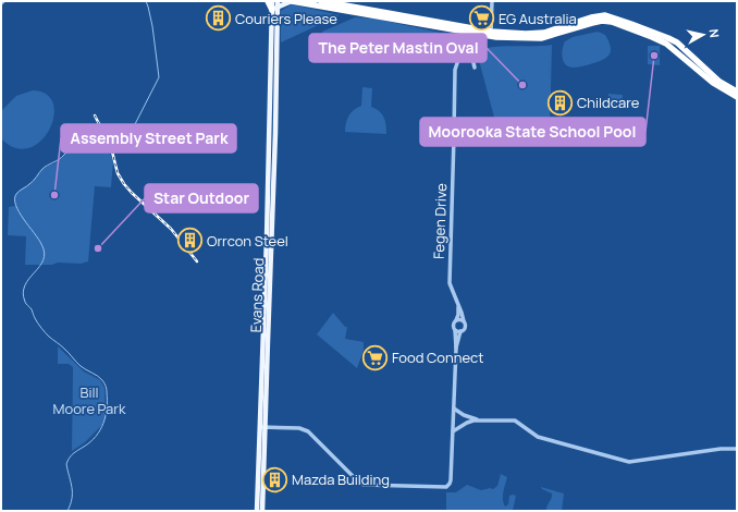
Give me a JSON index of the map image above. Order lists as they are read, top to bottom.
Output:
{
  "streets": {
    "main road": ["Evans Road"],
    "street": ["Fegen Drive"]
  },
  "parks": ["Bill Moore Park"],
  "places": {
    "building": [
      "Couriers Please",
      "Childcare",
      "Orrcon Steel",
      "Mazda Building"
    ],
    "supermarket": ["EG Australia", "Food Connect"],
    "other": [
      "Moorooka State School Pool",
      "The Peter Mastin Oval",
      "Assembly Street Park",
      "Star Outdoor"
    ]
  },
  "north": "right"
}
